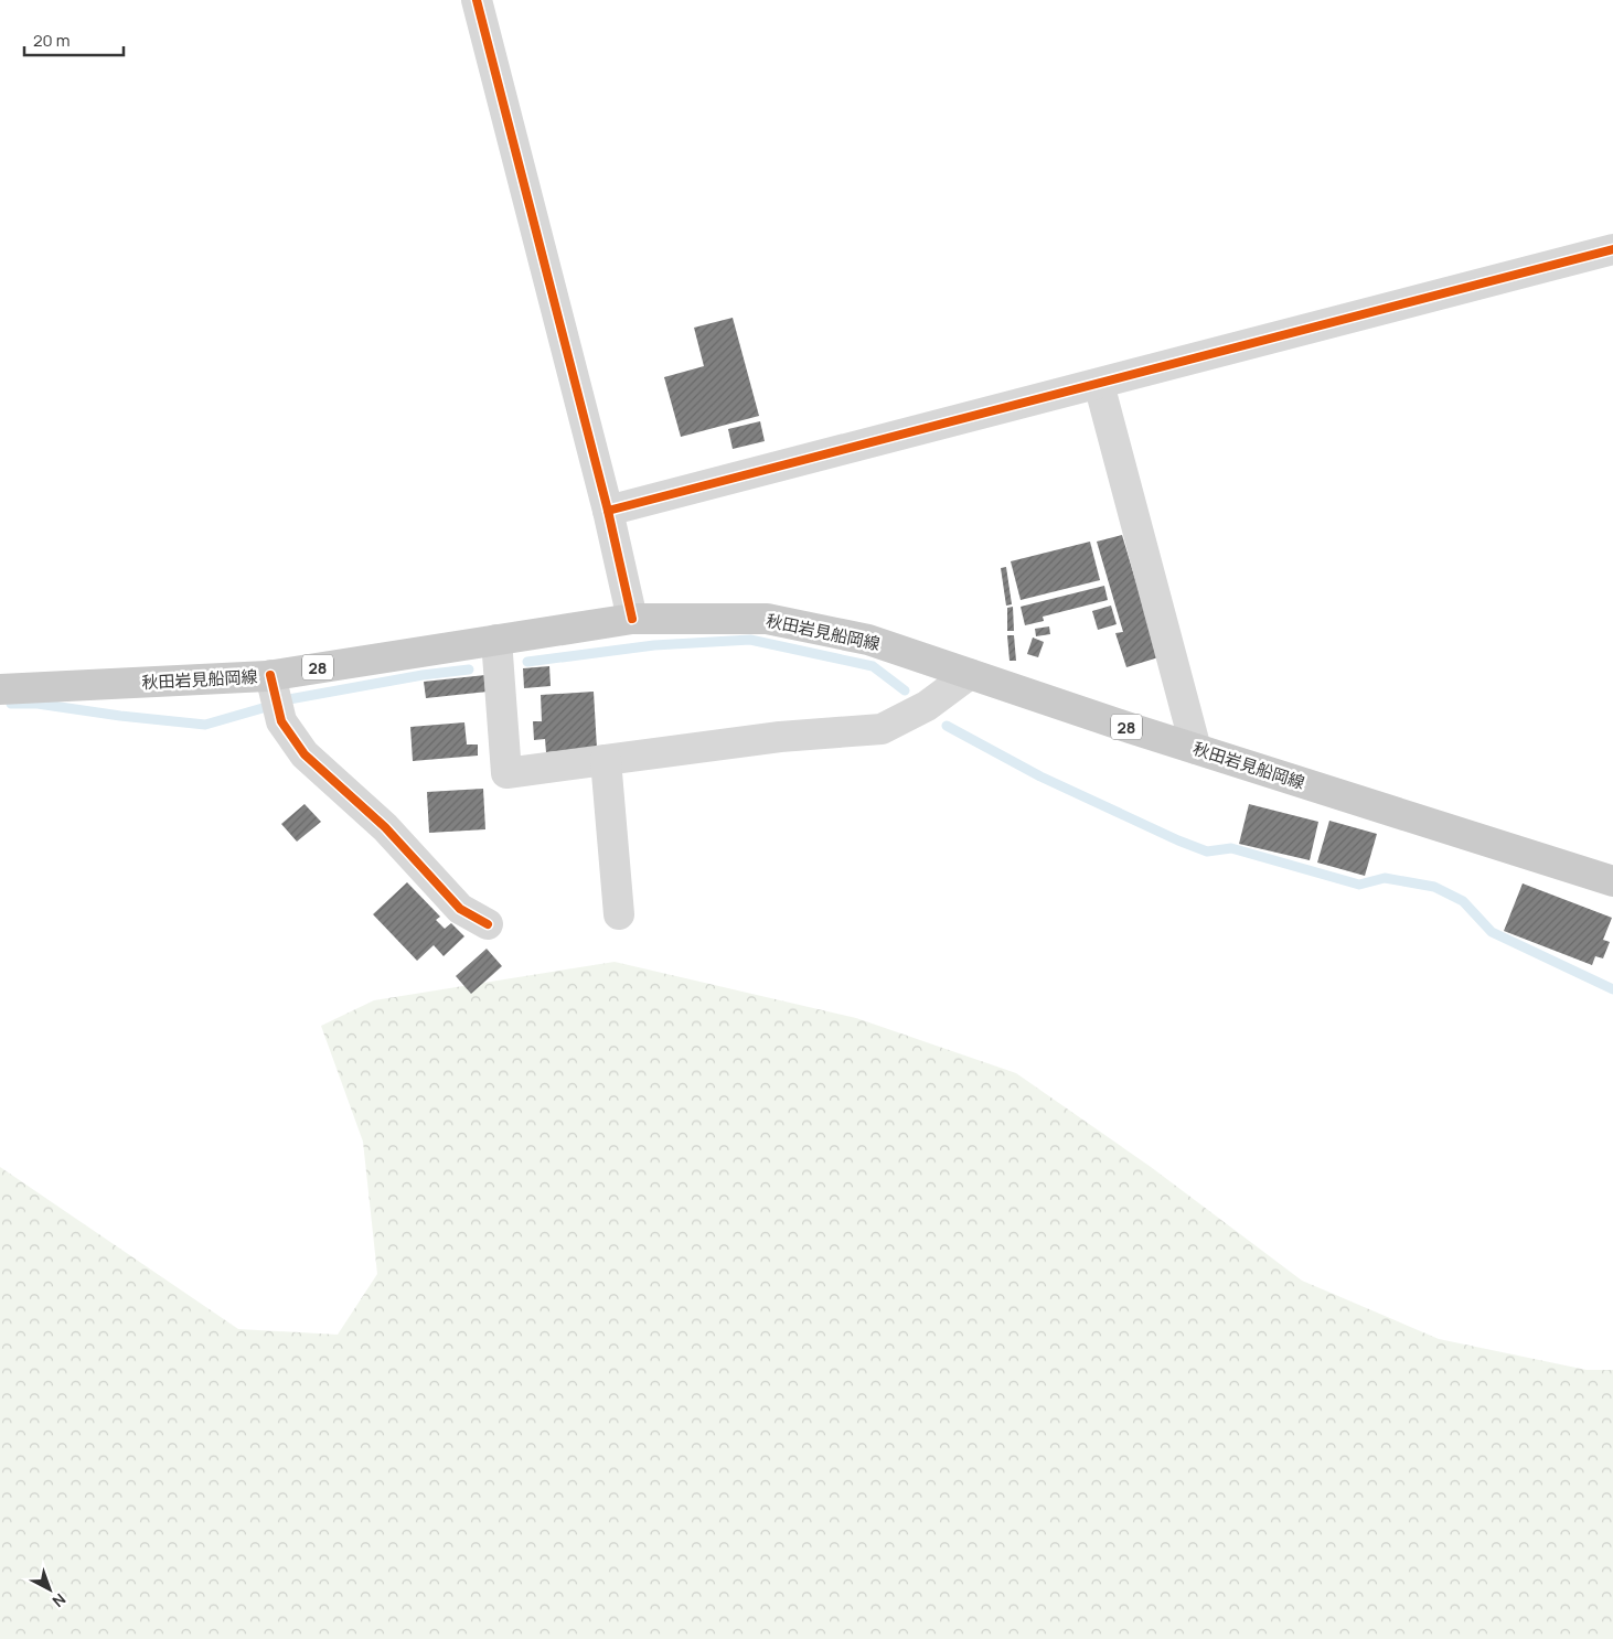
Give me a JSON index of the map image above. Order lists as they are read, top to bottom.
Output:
{
  "streets": {
    "main road": ["秋田岩見船岡線", "28"]
  },
  "scale_bar": "20 m",
  "north": "bottom right"
}
